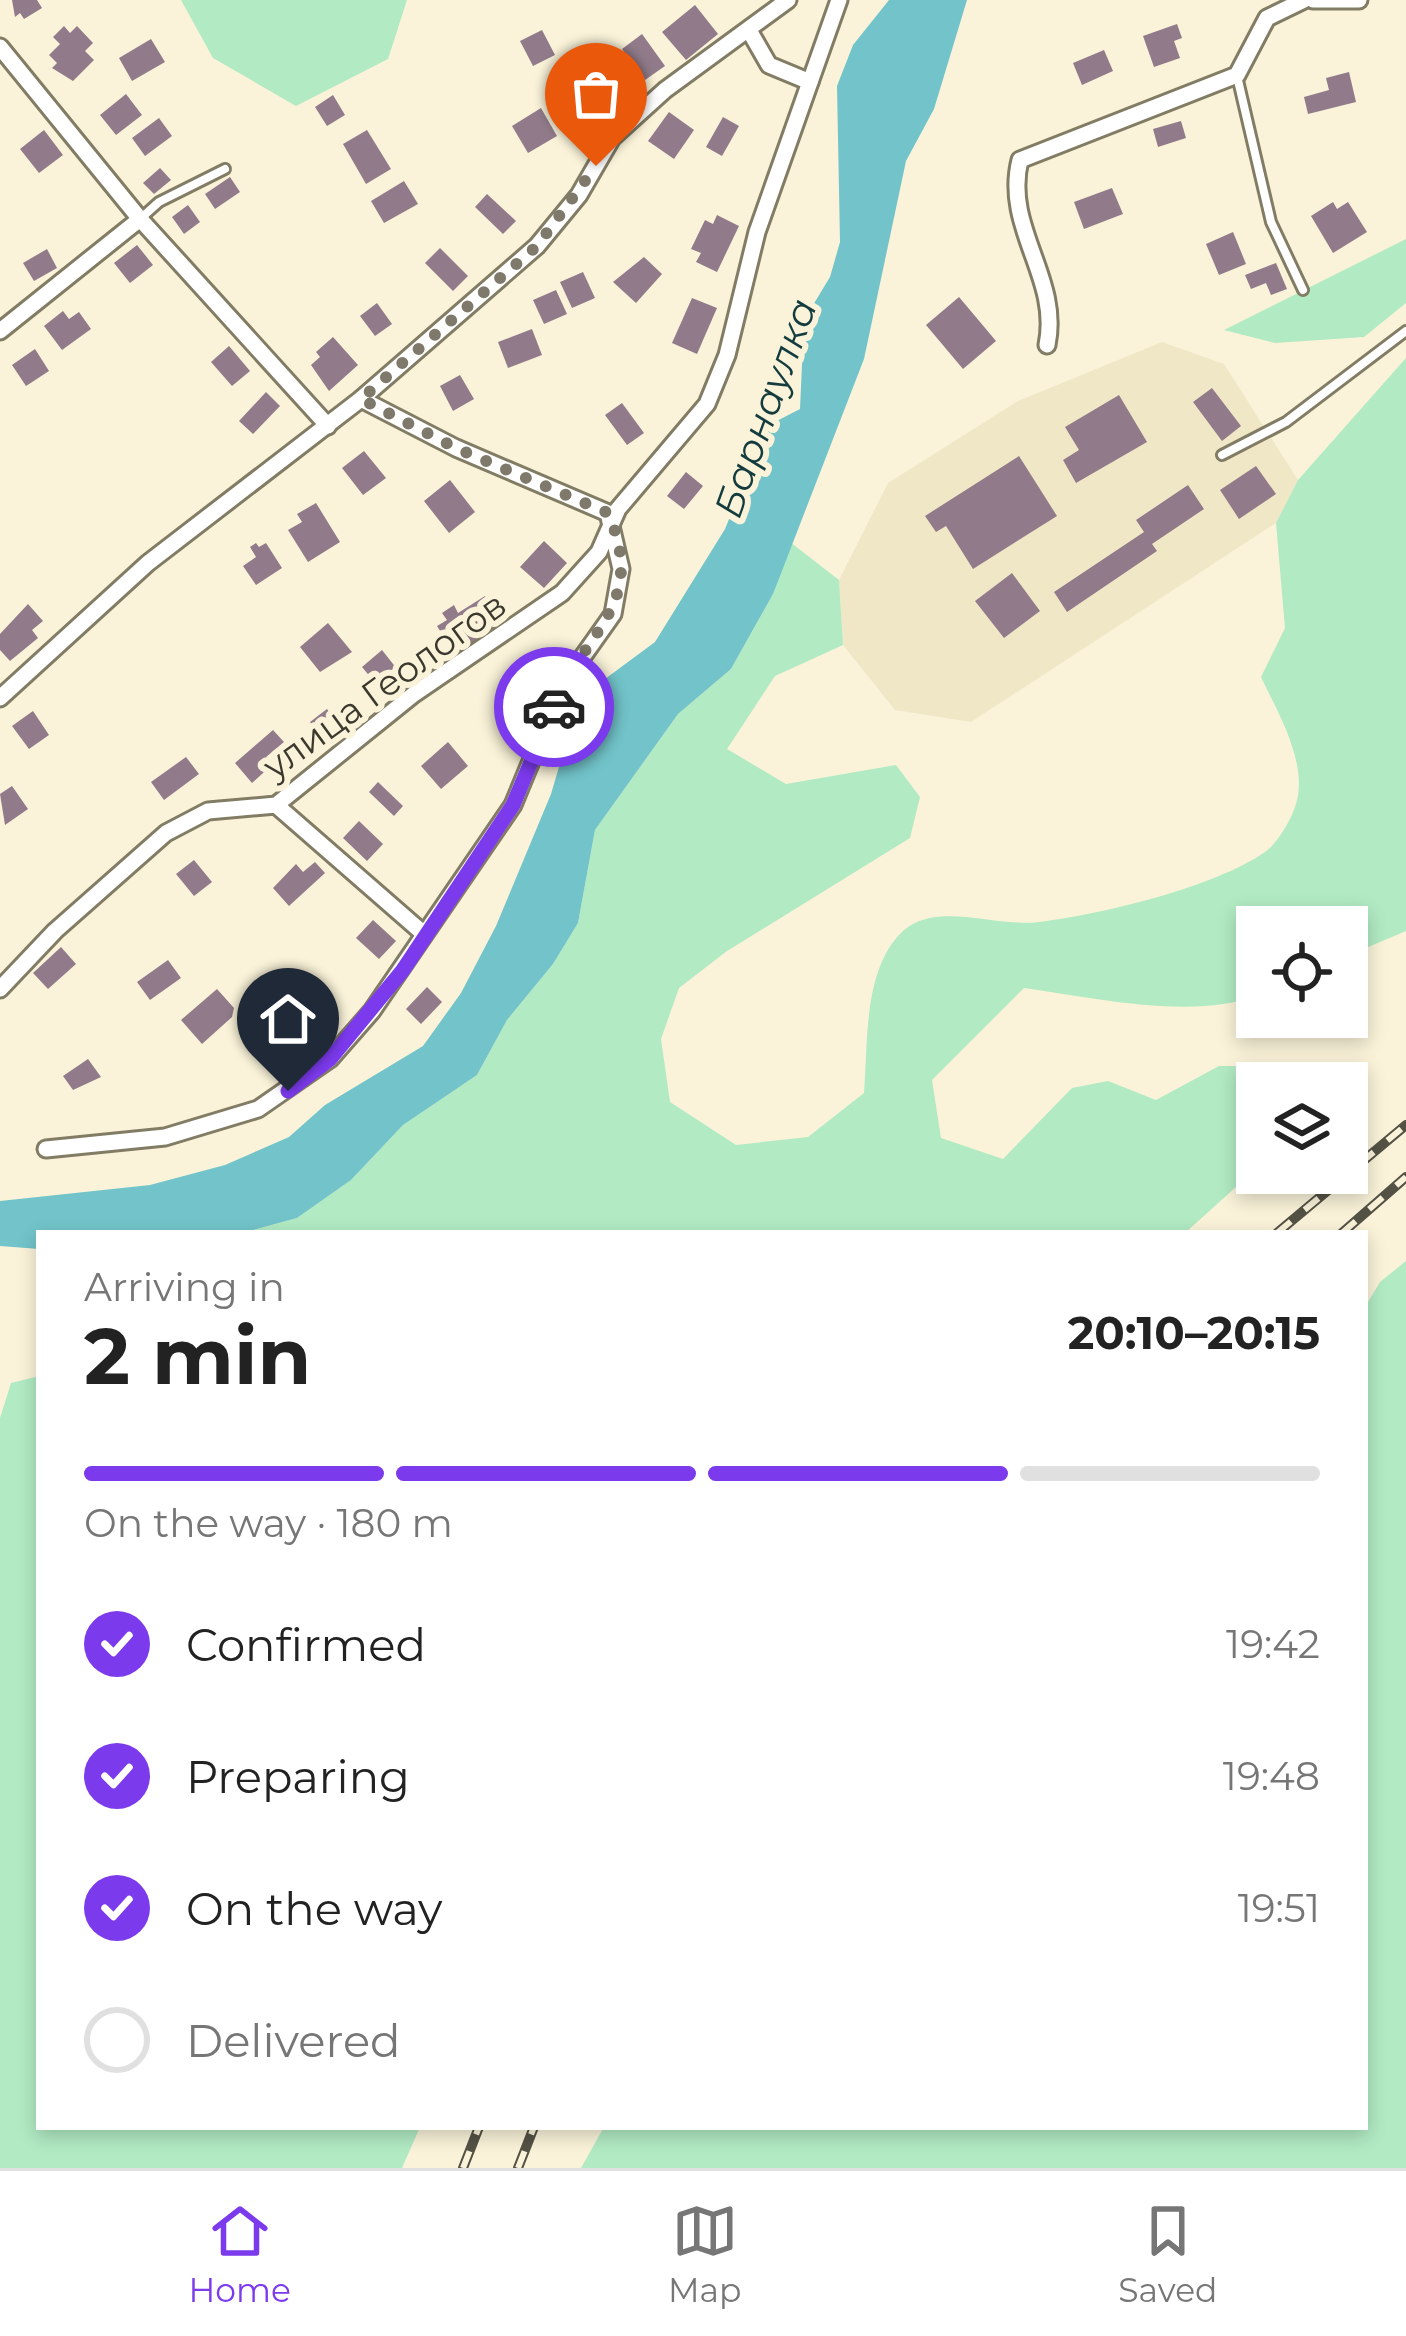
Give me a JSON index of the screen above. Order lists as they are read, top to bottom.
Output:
{
  "streets": {
    "street": ["улица Геологов"]
  },
  "water": ["Барнаулка"],
  "page": {
    "heading": ["2 min", "Arriving in", "20:10–20:15"],
    "bar": "On the way · 180 m",
    "list": [
      ["Confirmed", "19:42"],
      ["Preparing", "19:48"],
      ["On the way", "19:51"],
      "Delivered"
    ],
    "tabs": ["Home", "Map", "Saved"]
  }
}
